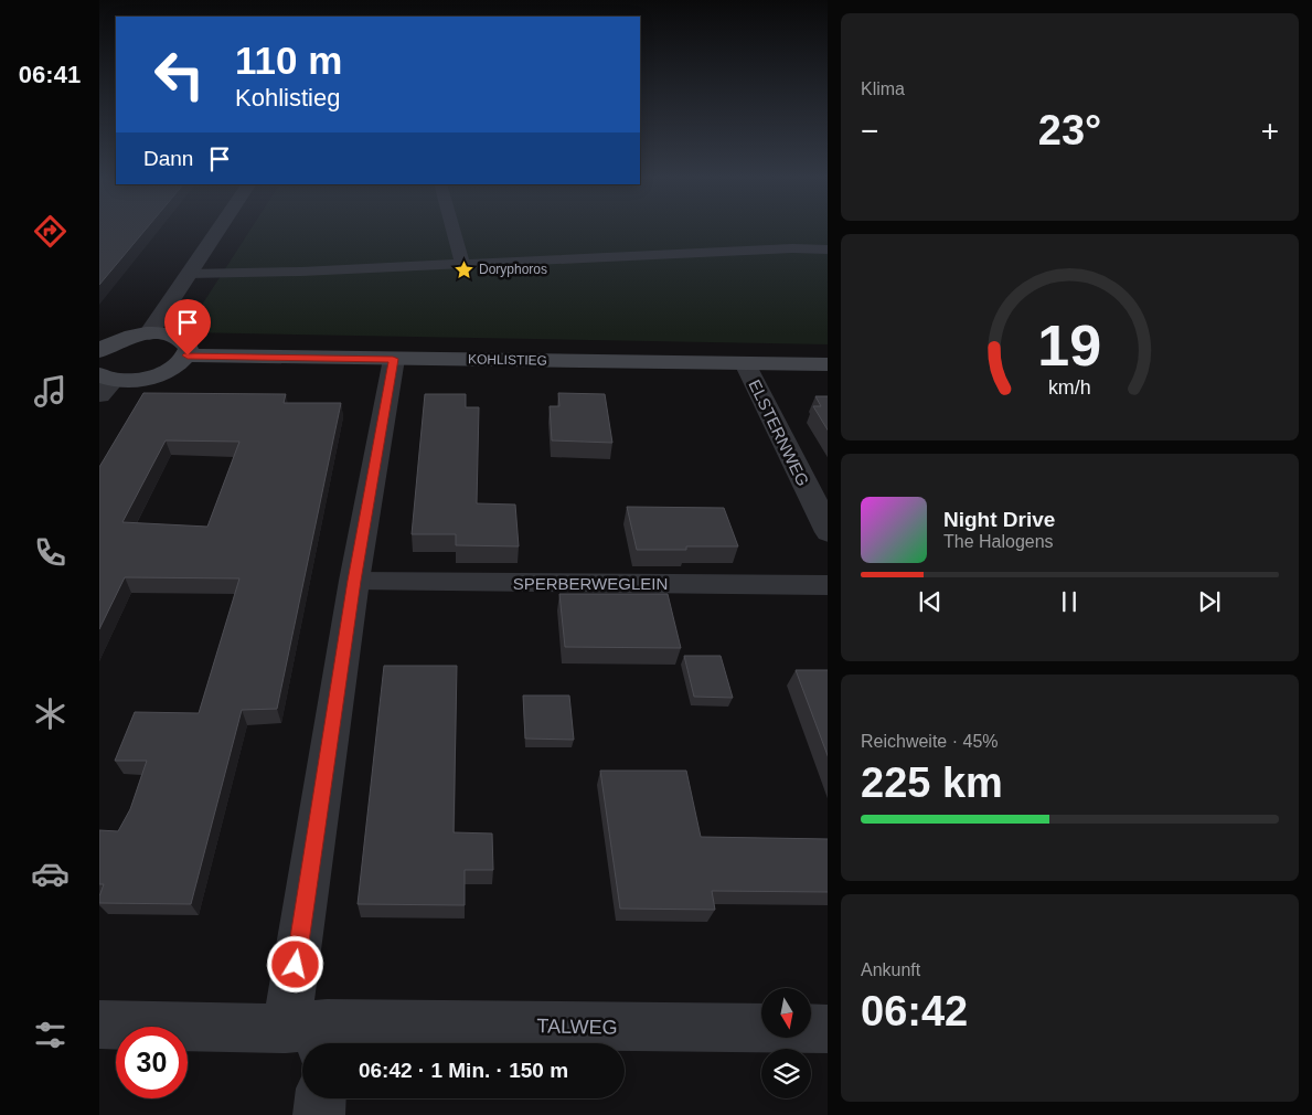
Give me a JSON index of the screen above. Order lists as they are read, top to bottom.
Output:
{
  "streets": {
    "street": ["KOHLISTIEG", "ELSTERNWEG", "TALWEG"],
    "lane": ["SPERBERWEGLEIN"]
  },
  "crossings": [
    ["KOHLISTIEG", "ELSTERNWEG"]
  ],
  "places": {
    "place": ["Doryphoros"]
  },
  "north": "bottom",
  "page": {
    "tabs": "06:41",
    "tile": [
      "Klima",
      ["Reichweite · 45%", "225 km"],
      ["Ankunft", "06:42"]
    ],
    "turn": ["110 m", "Kohlistieg"],
    "heat": ["−", "23°", "+"],
    "then": "Dann",
    "song": ["Night Drive", "The Halogens"],
    "limit": "30",
    "trip": "06:42 · 1 Min. · 150 m",
    "gauge": ["19", "km/h"]
  }
}
